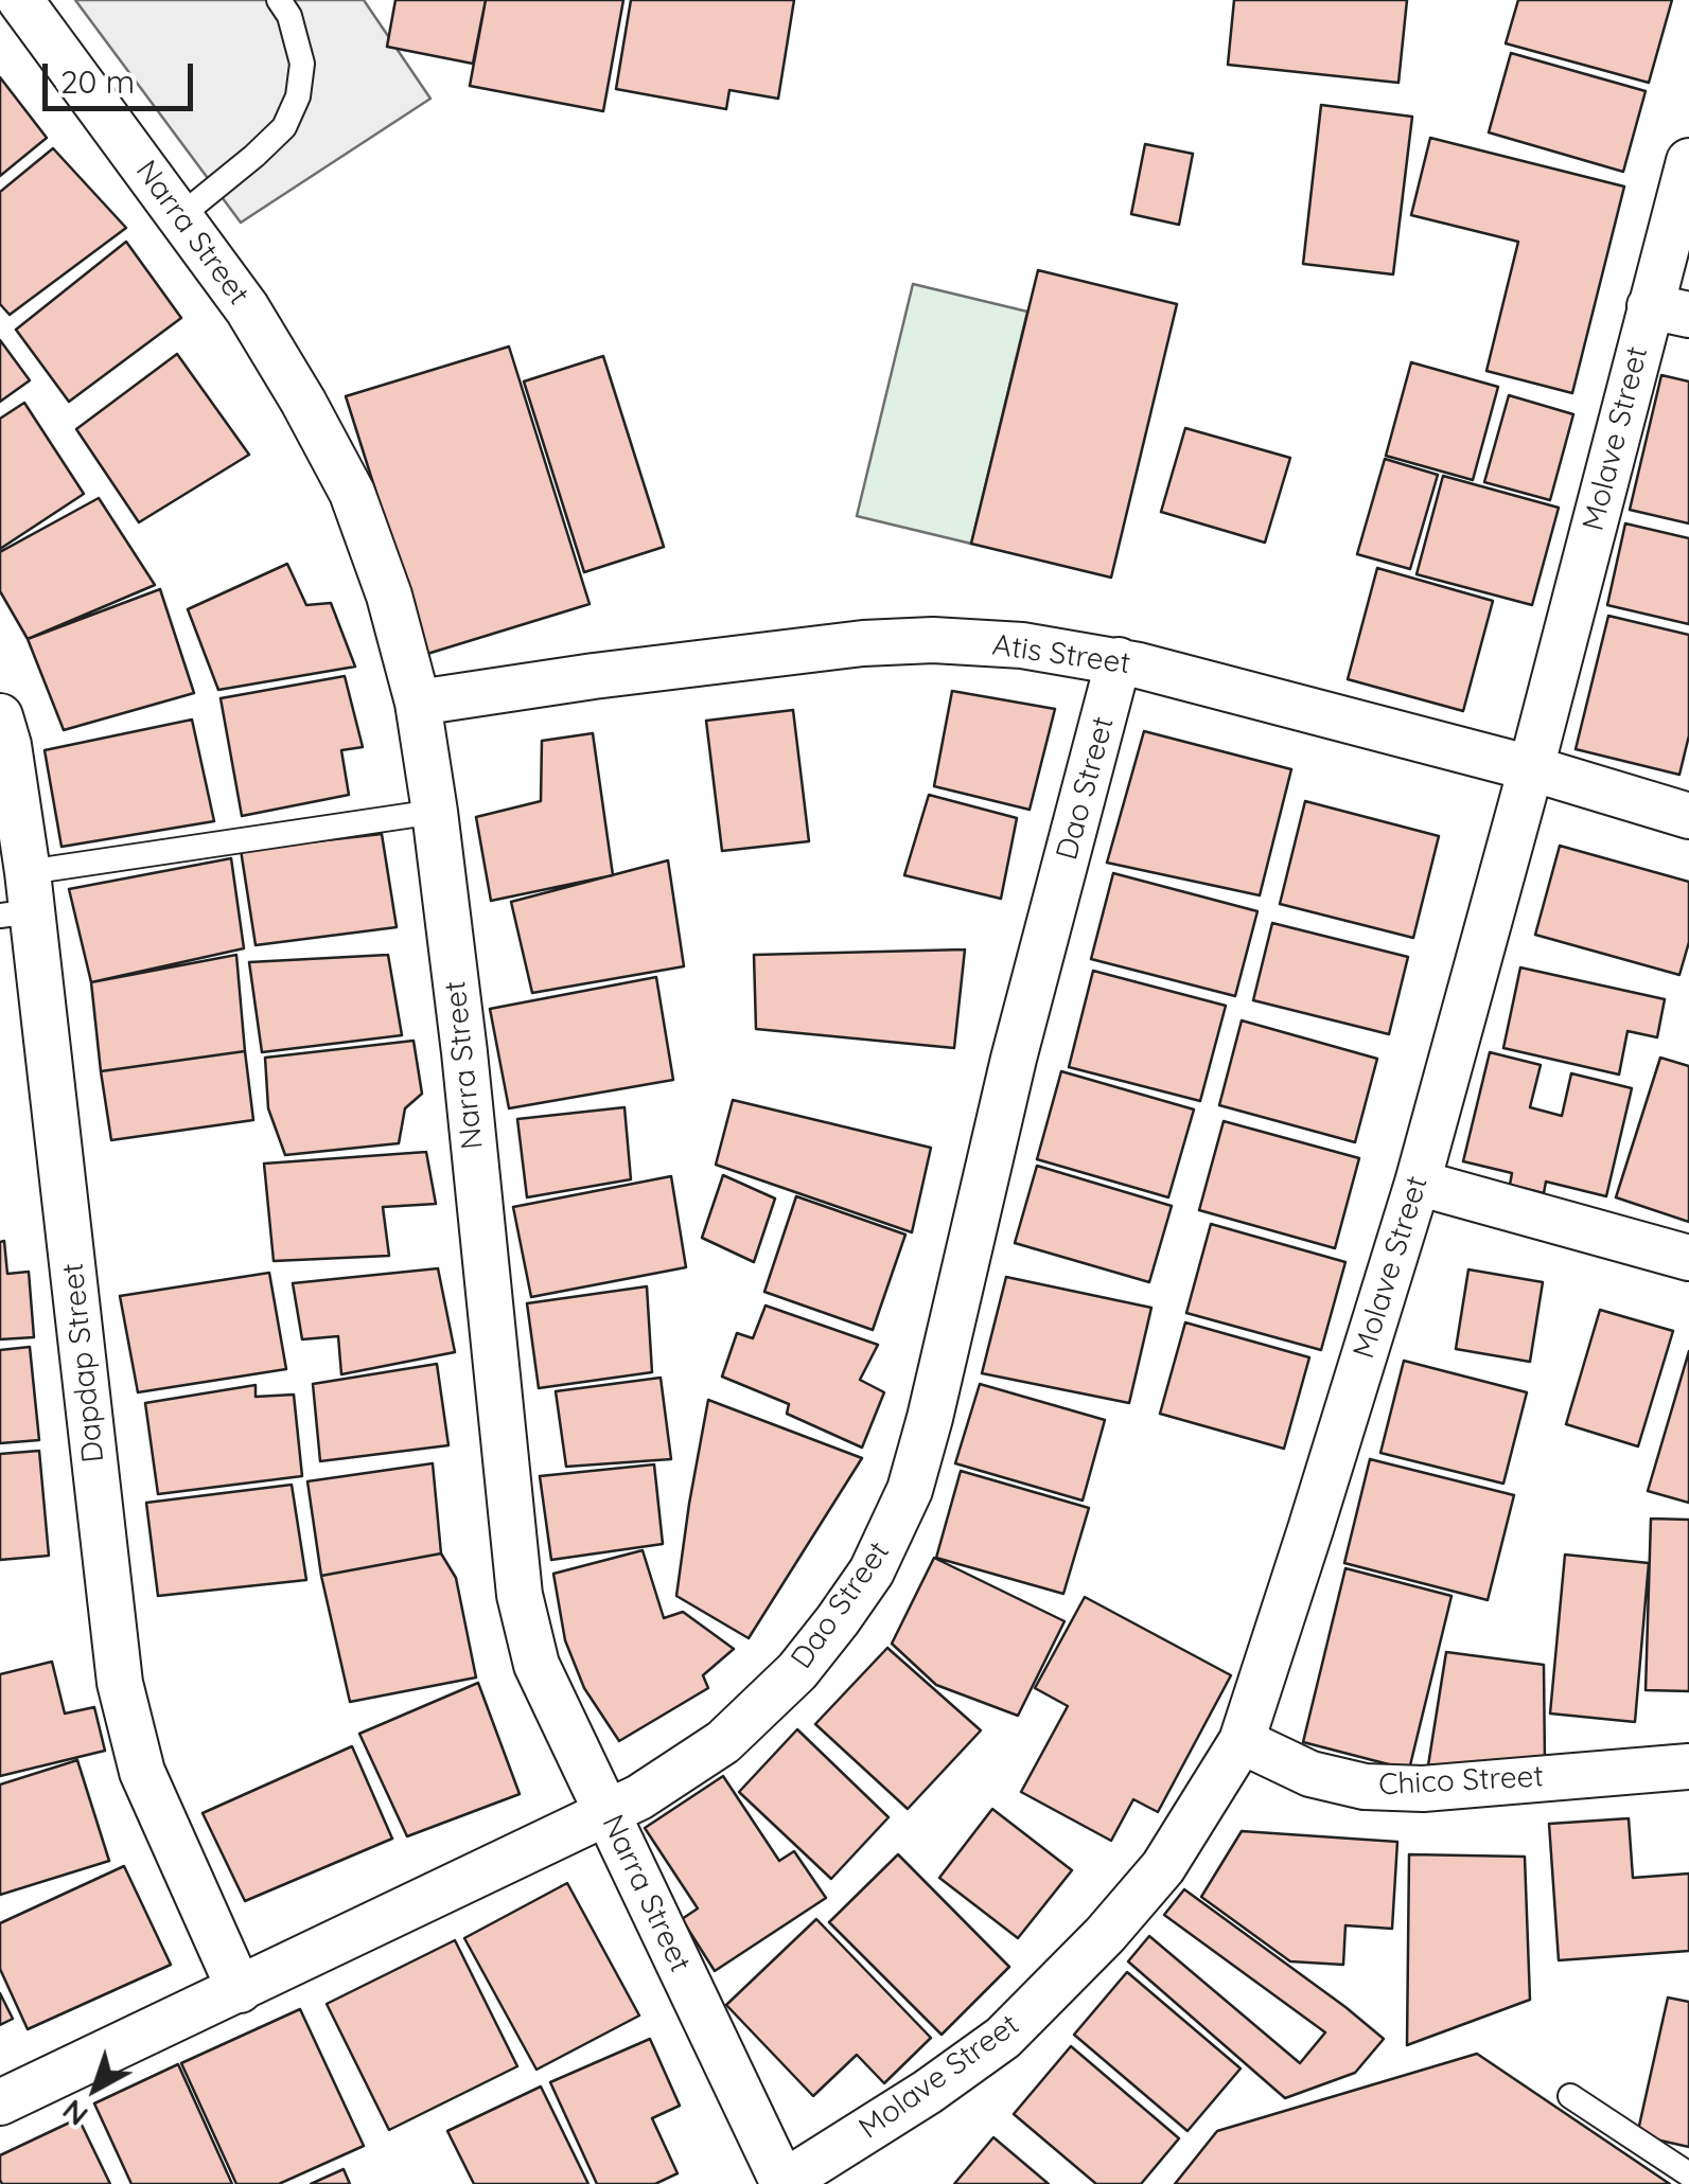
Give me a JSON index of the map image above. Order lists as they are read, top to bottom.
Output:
{
  "streets": {
    "street": [
      "Narra Street",
      "Molave Street",
      "Atis Street",
      "Dao Street",
      "Dapdap Street",
      "Chico Street"
    ]
  },
  "crossings": [
    ["Narra Street", "Molave Street"],
    ["Narra Street", "Atis Street"],
    ["Narra Street", "Dao Street"],
    ["Molave Street", "Atis Street"],
    ["Molave Street", "Chico Street"],
    ["Atis Street", "Dao Street"],
    ["Dao Street", "Dapdap Street"]
  ],
  "scale_bar": "20 m",
  "north": "bottom left"
}
